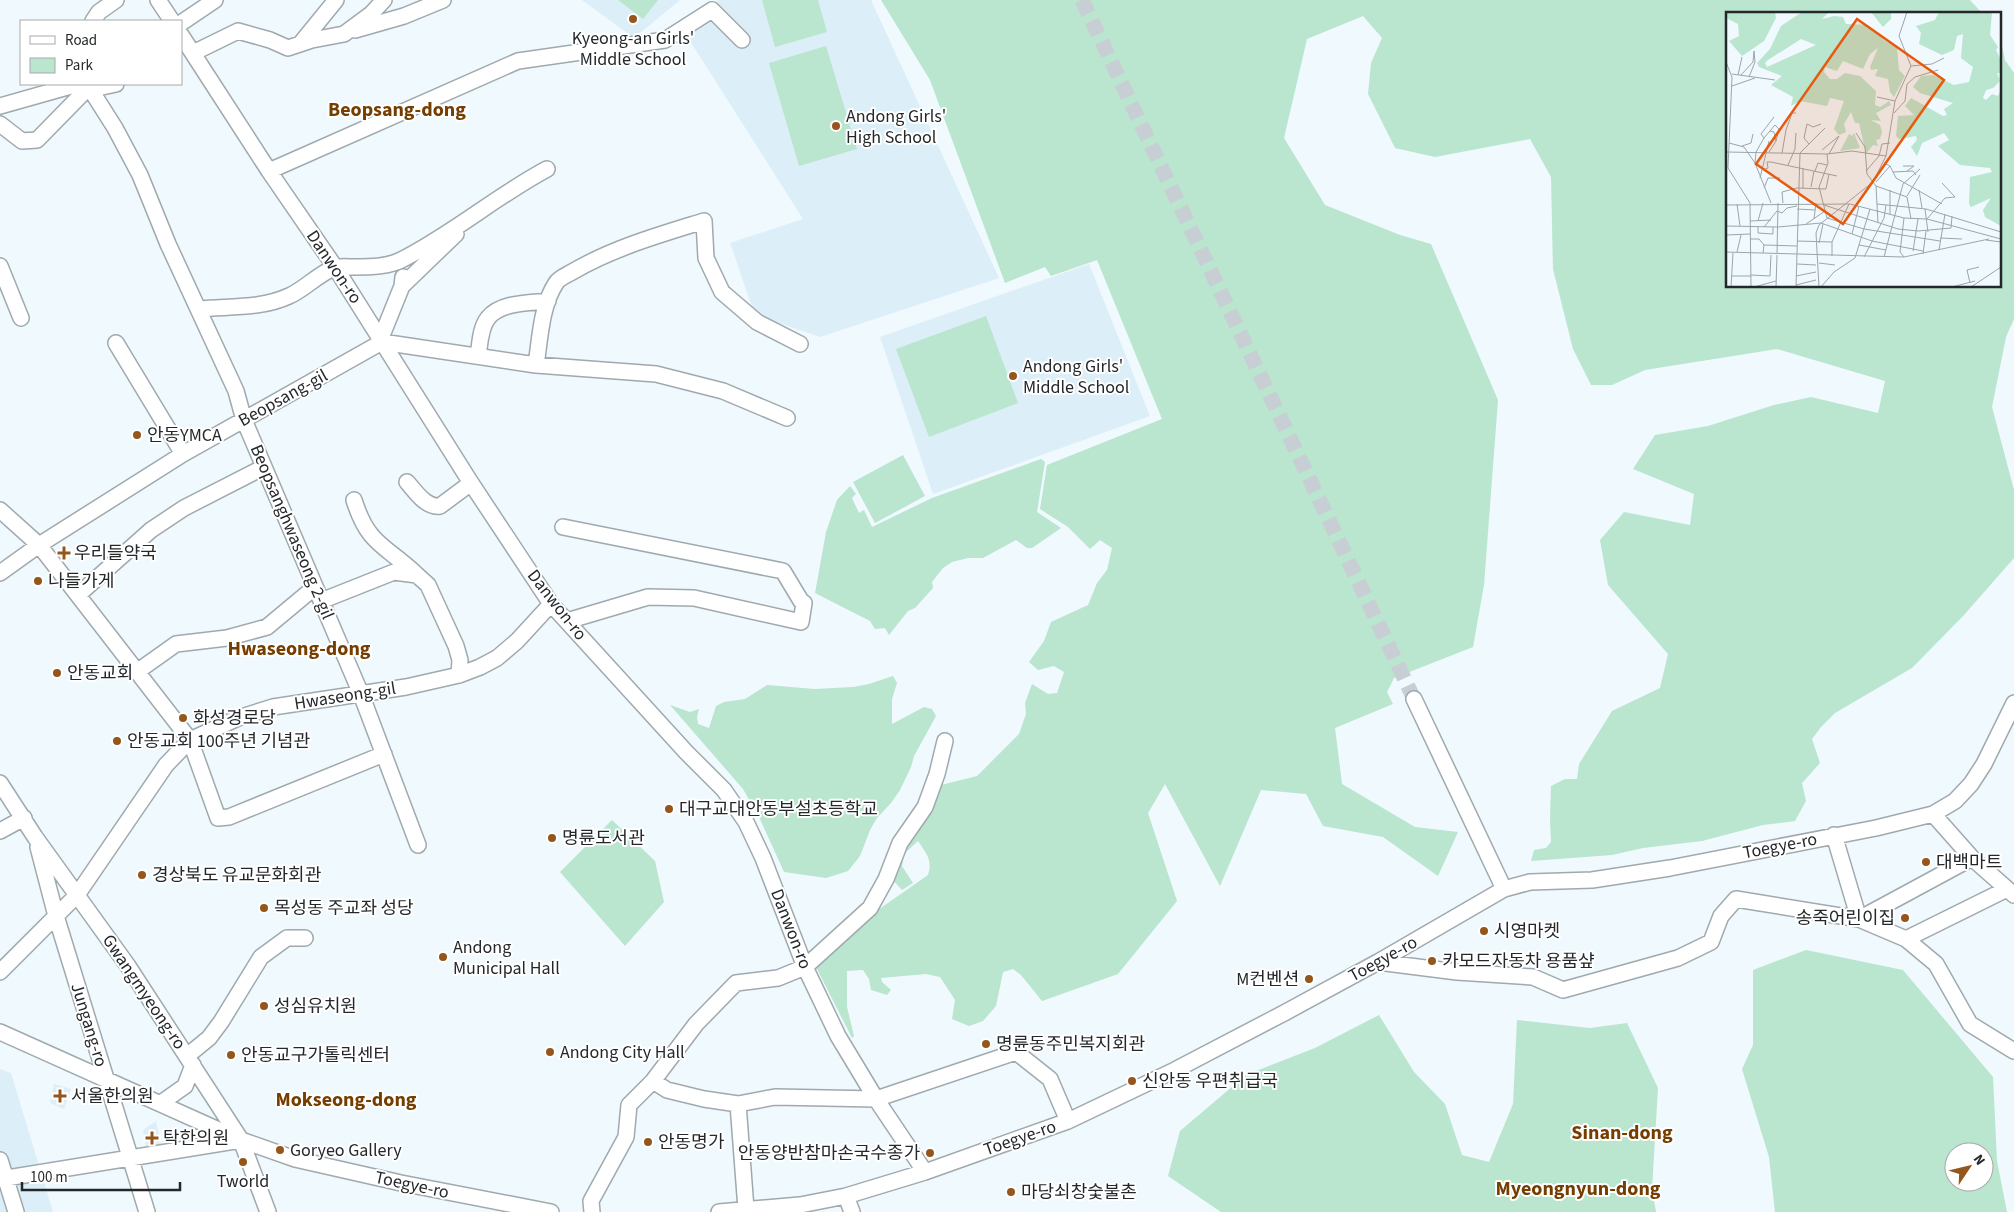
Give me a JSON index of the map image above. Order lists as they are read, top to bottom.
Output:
{
  "streets": {
    "street": [
      "Danwon-ro",
      "Beopsang-gil",
      "Beopsanghwaseong 2-gil",
      "Hwaseong-gil",
      "Toegye-ro",
      "Gwangmyeong-ro",
      "Jungang-ro"
    ]
  },
  "crossings": [
    ["Danwon-ro", "Beopsang-gil"],
    ["Danwon-ro", "Hwaseong-gil"],
    ["Danwon-ro", "Toegye-ro"],
    ["Beopsang-gil", "Beopsanghwaseong 2-gil"],
    ["Beopsanghwaseong 2-gil", "Hwaseong-gil"],
    ["Hwaseong-gil", "Gwangmyeong-ro"],
    ["Hwaseong-gil", "Jungang-ro"],
    ["Toegye-ro", "Gwangmyeong-ro"],
    ["Toegye-ro", "Jungang-ro"],
    ["Gwangmyeong-ro", "Jungang-ro"]
  ],
  "districts": [
    "Beopsang-dong",
    "Hwaseong-dong",
    "Mokseong-dong",
    "Sinan-dong",
    "Myeongnyun-dong"
  ],
  "places": {
    "other": [
      "Kyeong-an Girls' Middle School",
      "Andong Girls' High School",
      "Andong Girls' Middle School",
      "안동YMCA",
      "나들가게",
      "안동교회",
      "화성경로당",
      "안동교회 100주년 기념관",
      "대구교대안동부설초등학교",
      "명륜도서관",
      "대백마트",
      "경상북도 유교문화회관",
      "목성동 주교좌 성당",
      "송죽어린이집",
      "시영마켓",
      "Andong Municipal Hall",
      "카모드자동차 용품샾",
      "M컨벤션",
      "성심유치원",
      "명륜동주민복지회관",
      "Andong City Hall",
      "안동교구가톨릭센터",
      "신안동 우편취급국",
      "안동명가",
      "Goryeo Gallery",
      "안동양반참마손국수종가",
      "Tworld",
      "마당쇠창숯불촌"
    ],
    "health": ["우리들약국", "서울한의원", "탁한의원"]
  },
  "legend": ["Road", "Park"],
  "scale_bar": "100 m",
  "north": "top right"
}
